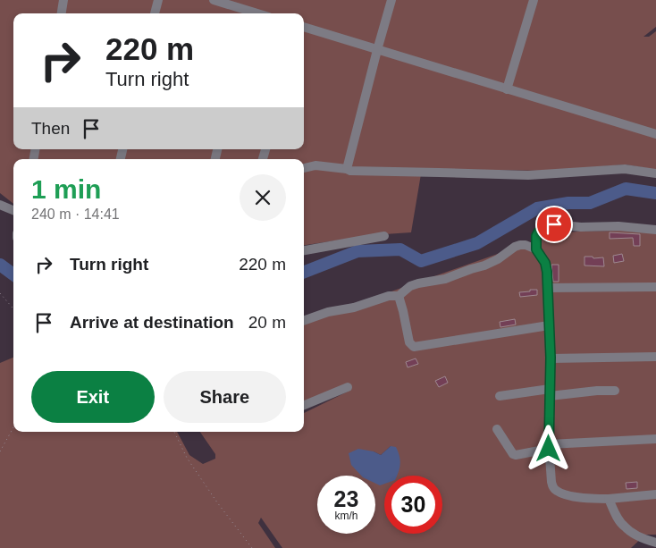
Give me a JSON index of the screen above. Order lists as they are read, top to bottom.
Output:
{
  "page": {
    "turn": ["220 m", "Turn right"],
    "then": "Then",
    "heading": ["1 min", "240 m · 14:41"],
    "list": [
      {
        "name": "Turn right",
        "value": "220 m"
      },
      {
        "name": "Arrive at destination",
        "value": "20 m"
      }
    ],
    "buttons": ["Exit", "Share"],
    "speed": "23 km/h",
    "limit": "30"
  }
}
